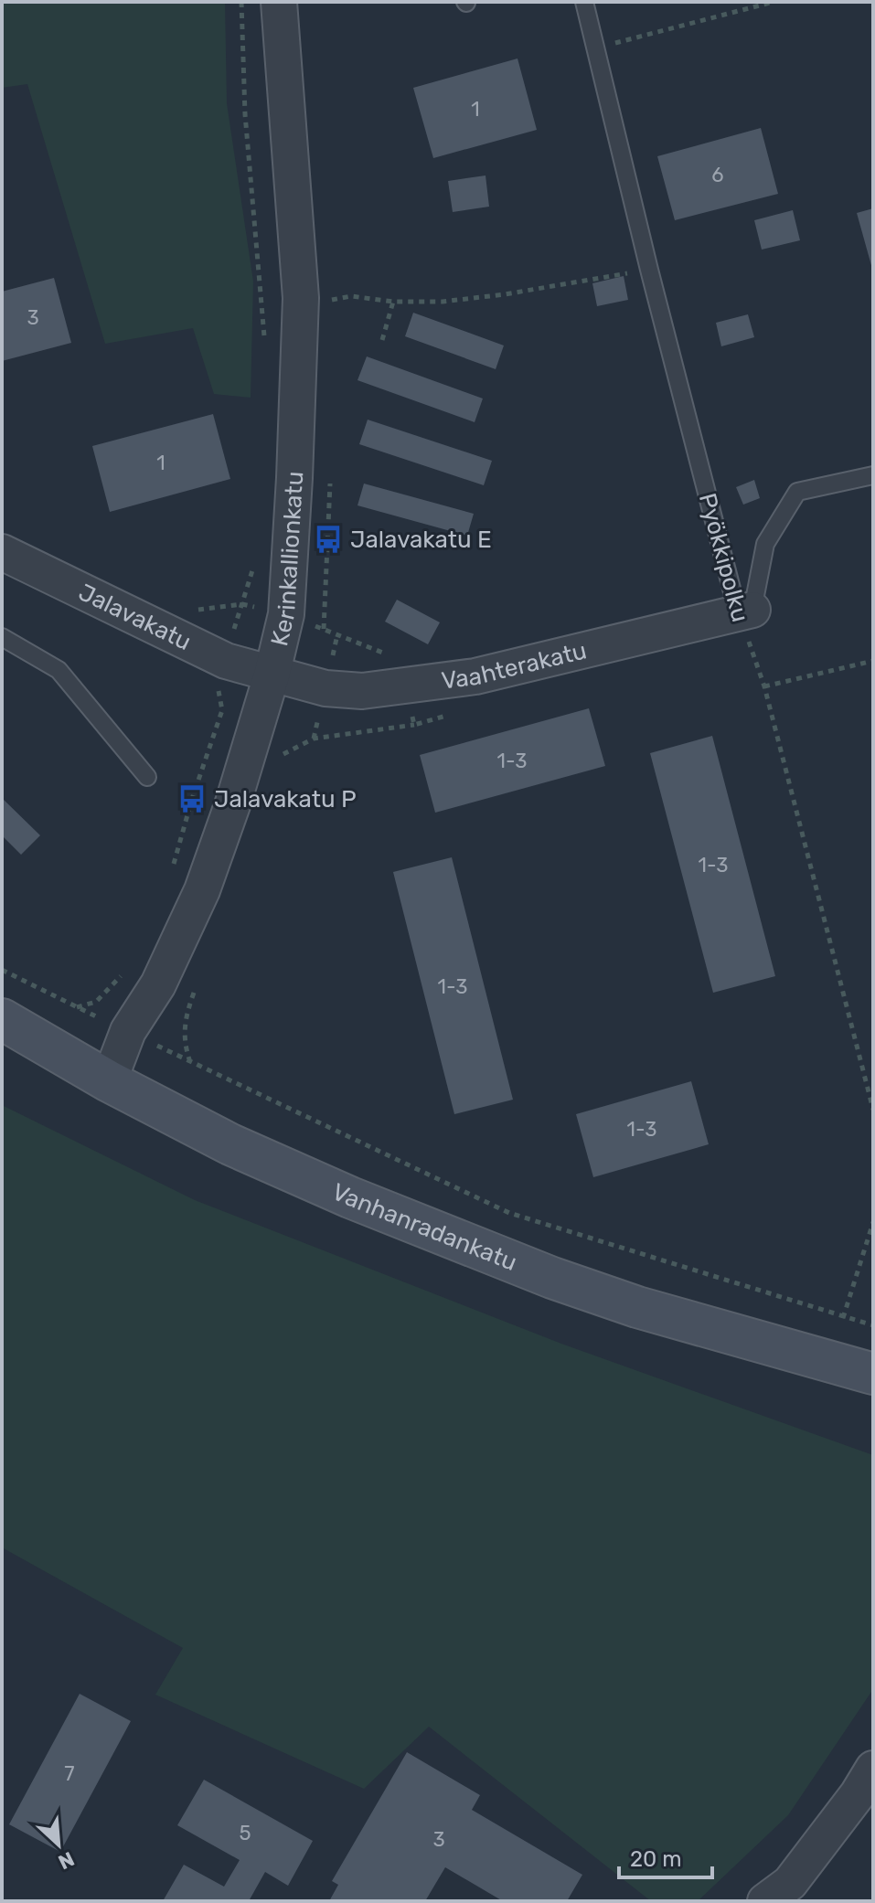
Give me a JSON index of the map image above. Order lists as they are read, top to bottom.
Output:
{
  "streets": {
    "street": [
      "Kerinkallionkatu",
      "Jalavakatu",
      "Vaahterakatu",
      "Vanhanradankatu"
    ],
    "lane": ["Pyökkipolku"]
  },
  "crossings": [
    ["Pyökkipolku", "Vaahterakatu"],
    ["Kerinkallionkatu", "Jalavakatu"],
    ["Kerinkallionkatu", "Vaahterakatu"],
    ["Kerinkallionkatu", "Vanhanradankatu"],
    ["Jalavakatu", "Vaahterakatu"]
  ],
  "places": {
    "bus stop": ["Jalavakatu E", "Jalavakatu P"]
  },
  "house_numbers": [
    "1",
    "6",
    "3",
    "1",
    "1-3",
    "1-3",
    "1-3",
    "1-3",
    "7",
    "5",
    "3"
  ],
  "scale_bar": "20 m",
  "north": "bottom right"
}
